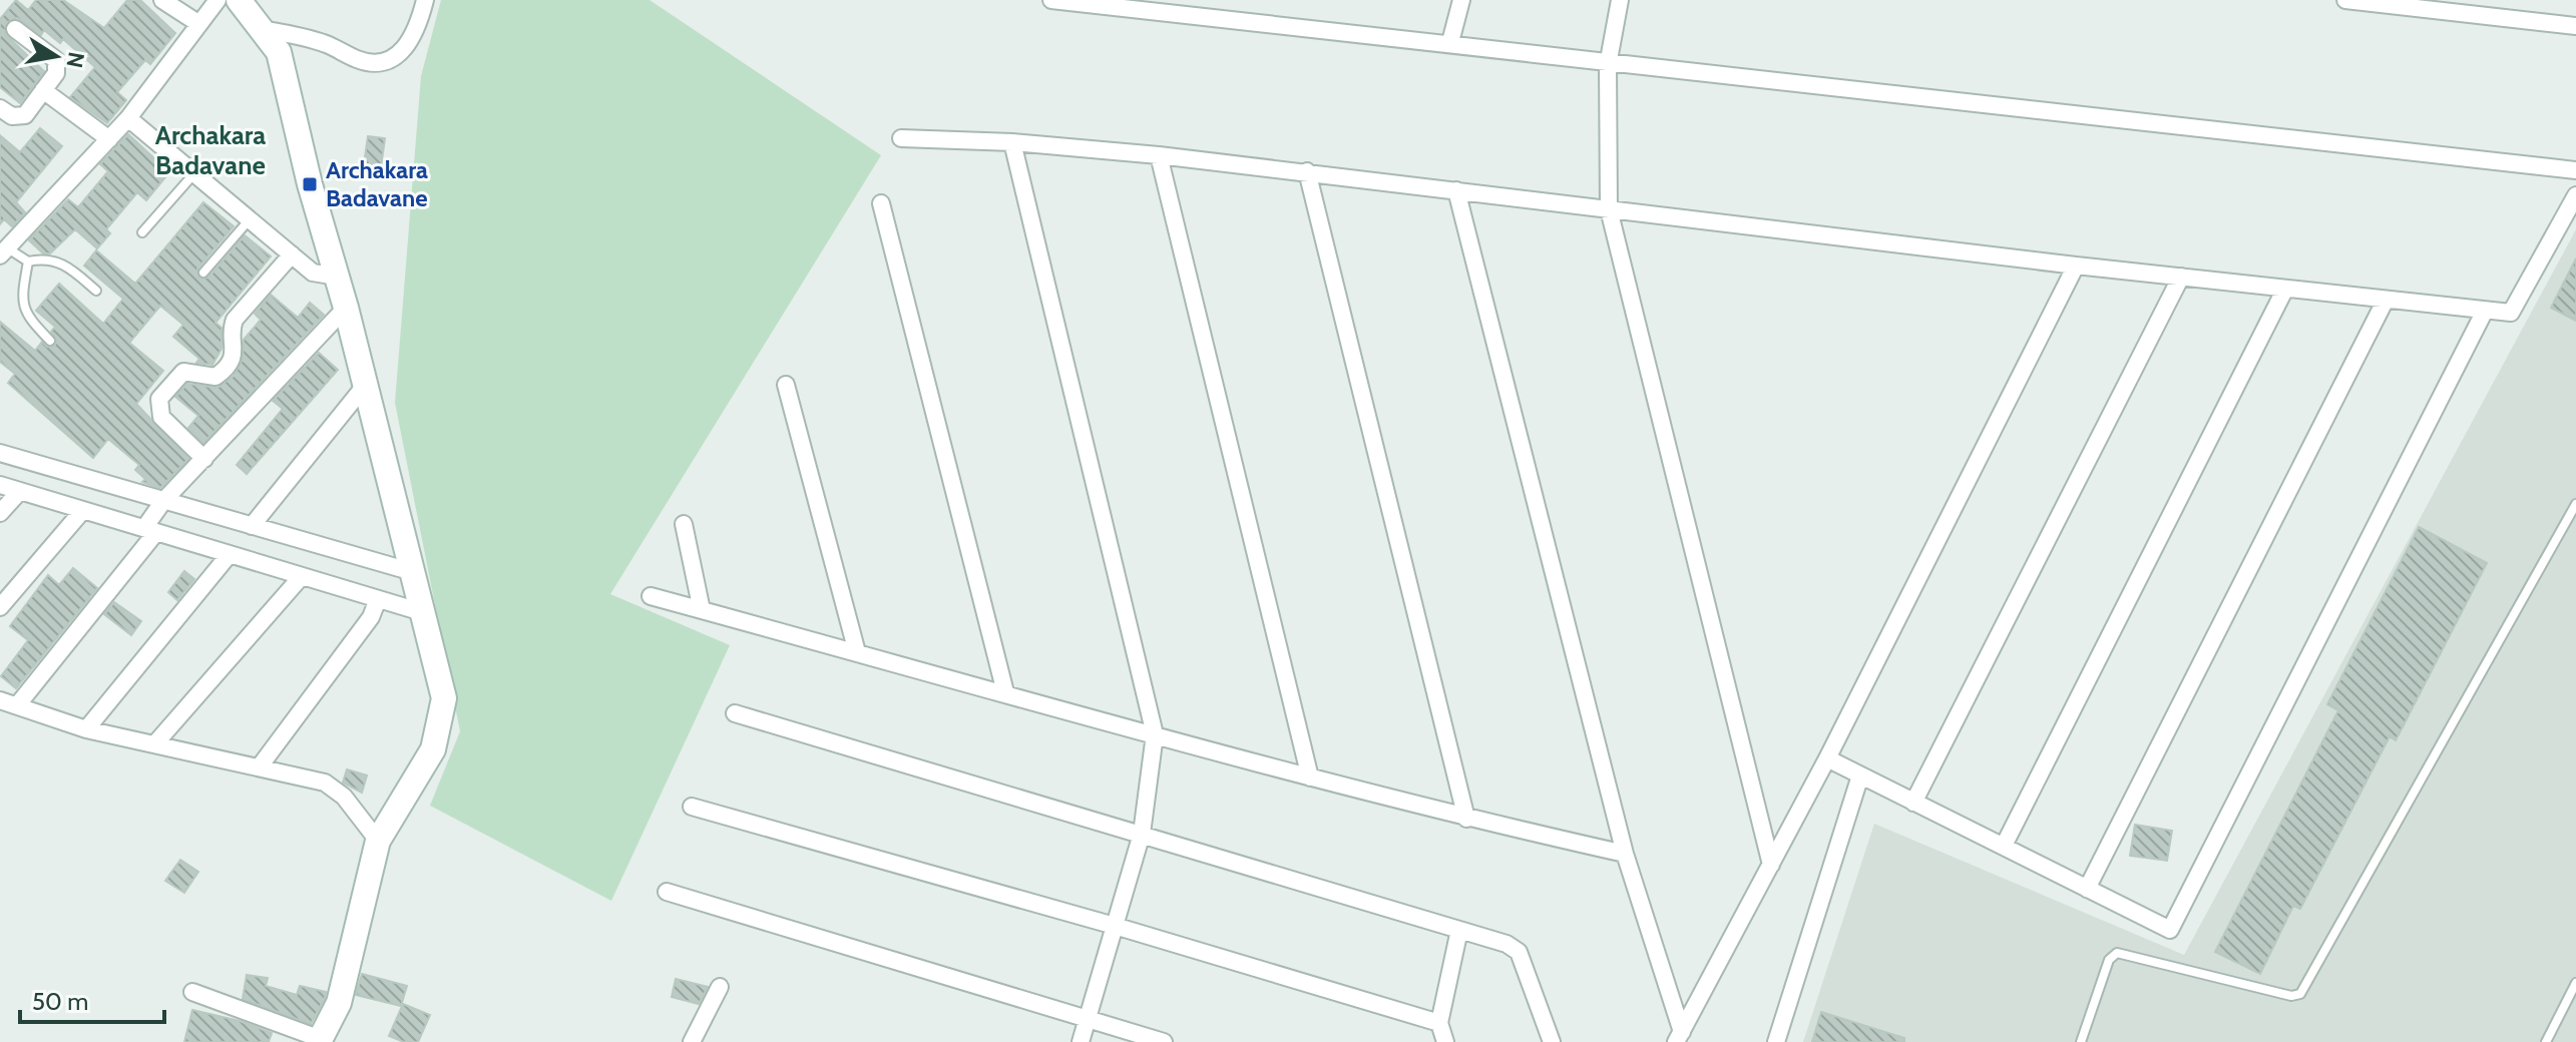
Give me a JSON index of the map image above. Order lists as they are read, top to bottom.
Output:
{
  "districts": ["Archakara Badavane"],
  "places": {
    "transit": ["Archakara Badavane"]
  },
  "scale_bar": "50 m",
  "north": "right"
}
